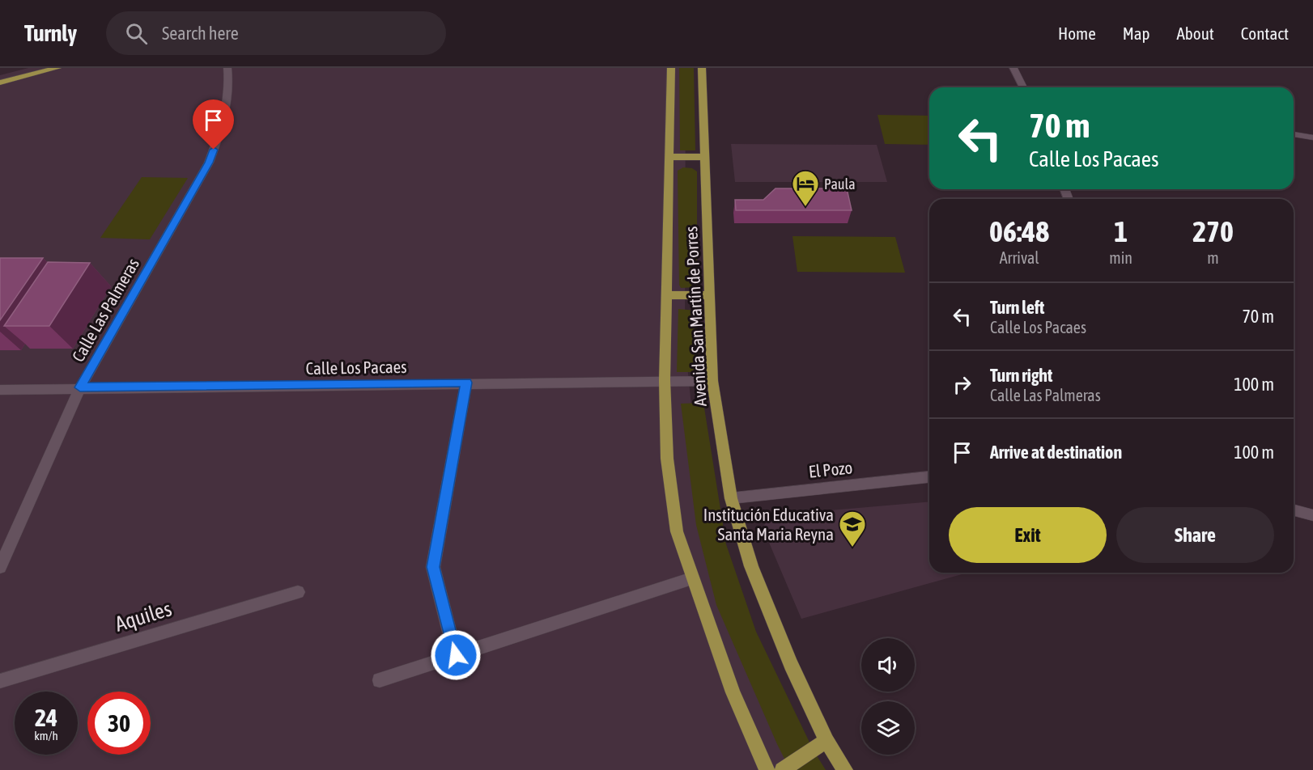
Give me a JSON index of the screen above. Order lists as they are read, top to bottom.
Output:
{
  "streets": {
    "main road": ["Avenida San Martín de Porres"],
    "street": [
      "Calle Las Palmeras",
      "Calle Los Pacaes",
      "El Pozo",
      "Aquiles"
    ]
  },
  "crossings": [
    ["Calle Las Palmeras", "Calle Los Pacaes"],
    ["Avenida San Martín de Porres", "Calle Los Pacaes"],
    ["Avenida San Martín de Porres", "El Pozo"]
  ],
  "places": {
    "hotel": ["Paula"],
    "school or university": ["Institución Educativa Santa Maria Reyna"]
  },
  "page": {
    "header": "Turnly",
    "search": "Search here",
    "nav": [
      "Home",
      "Map",
      "About",
      "Contact"
    ],
    "turn": ["70 m", "Calle Los Pacaes"],
    "eta": [
      "06:48",
      "Arrival",
      "1",
      "min",
      "270",
      "m"
    ],
    "list": [
      {
        "name": "Turn left",
        "note": "Calle Los Pacaes",
        "value": "70 m"
      },
      {
        "name": "Turn right",
        "note": "Calle Las Palmeras",
        "value": "100 m"
      },
      {
        "name": "Arrive at destination",
        "value": "100 m"
      }
    ],
    "buttons": ["Exit", "Share"],
    "speed": "24 km/h",
    "limit": "30"
  }
}
